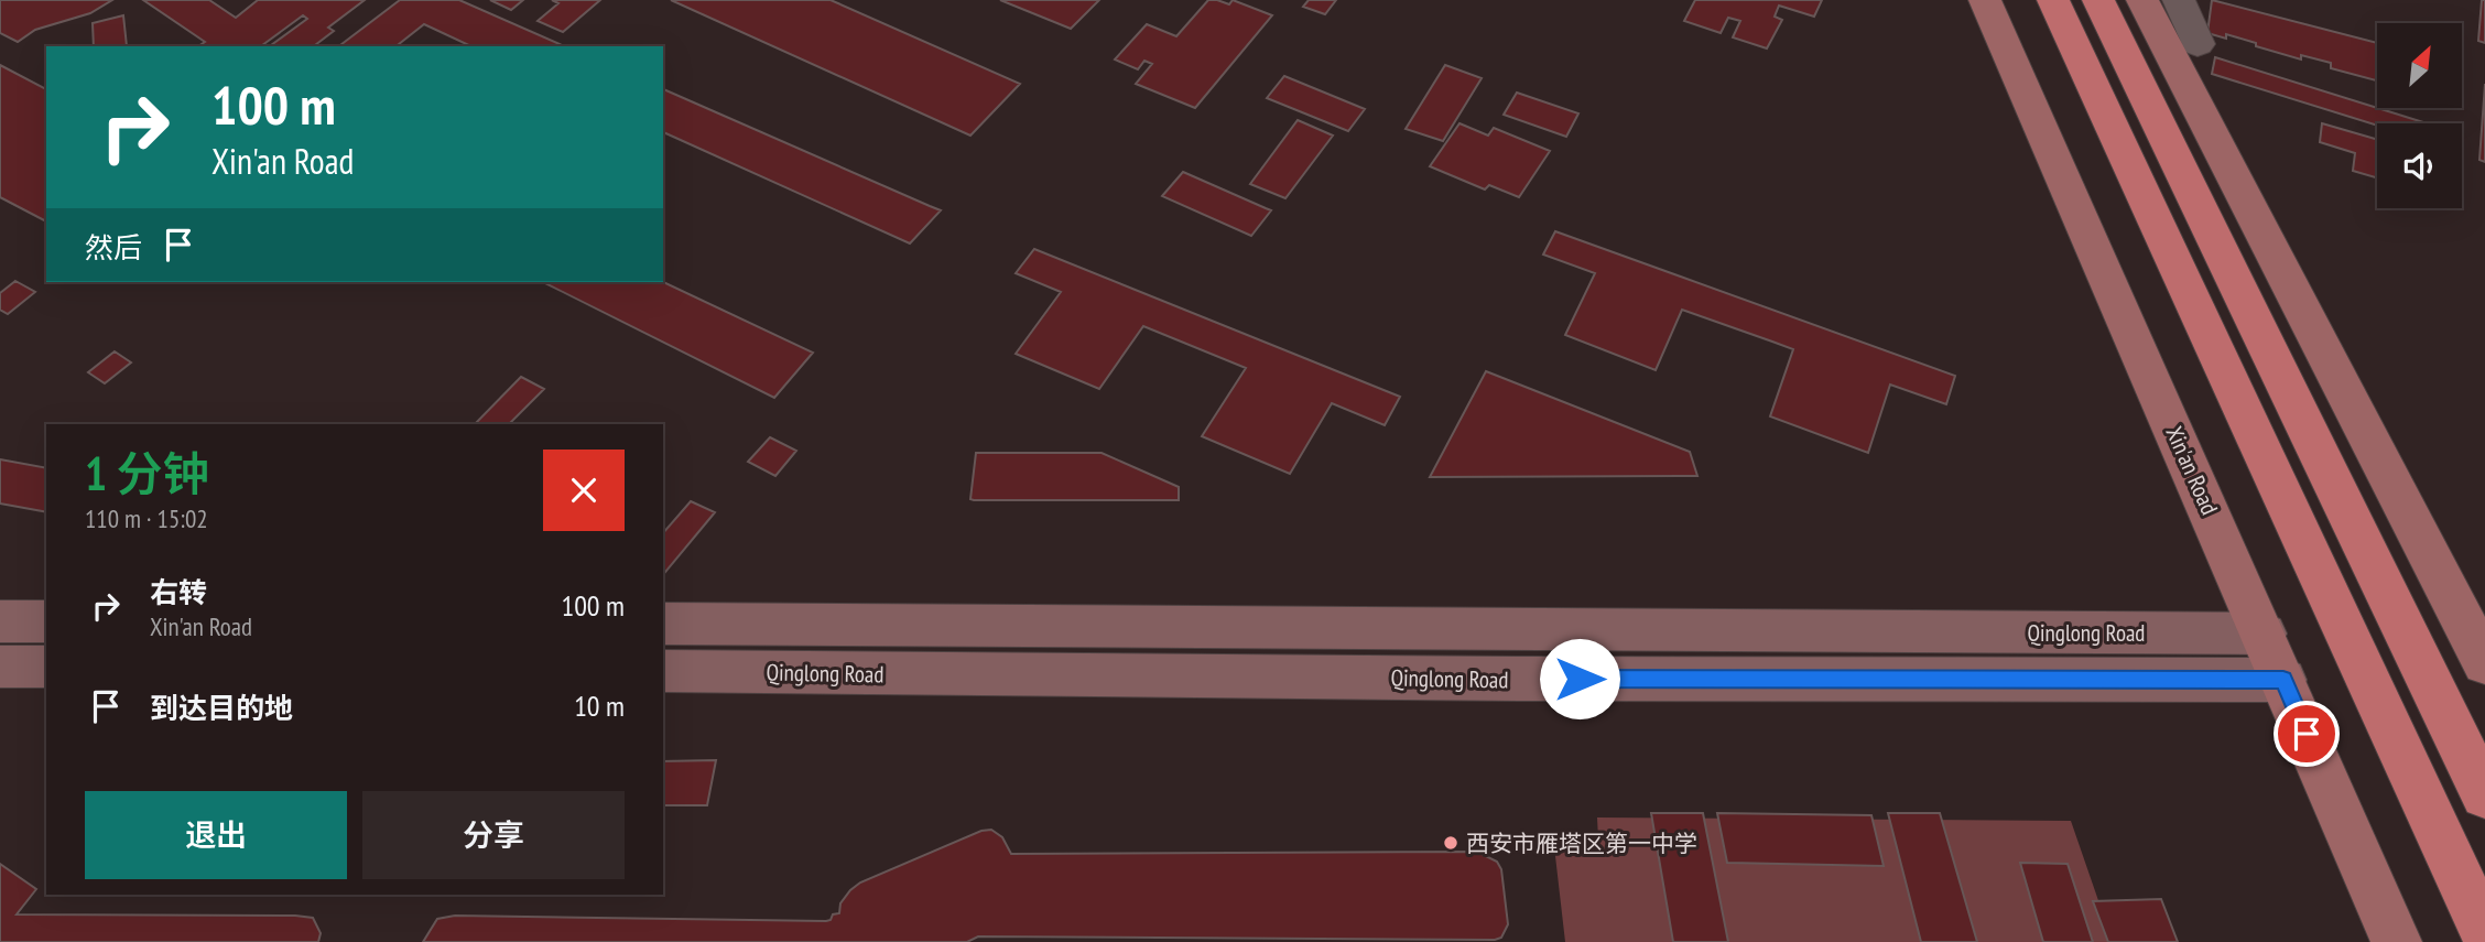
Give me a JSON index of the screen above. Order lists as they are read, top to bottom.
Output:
{
  "streets": {
    "main road": ["Xin'an Road"],
    "street": ["Qinglong Road"]
  },
  "crossings": [
    ["Xin'an Road", "Qinglong Road"]
  ],
  "places": ["西安市雁塔区第一中学"],
  "north": "top right",
  "page": {
    "turn": ["100 m", "Xin'an Road"],
    "then": "然后",
    "heading": ["1 分钟", "110 m · 15:02"],
    "list": [
      {
        "name": "右转",
        "note": "Xin'an Road",
        "value": "100 m"
      },
      {
        "name": "到达目的地",
        "value": "10 m"
      }
    ],
    "buttons": ["退出", "分享"]
  }
}
